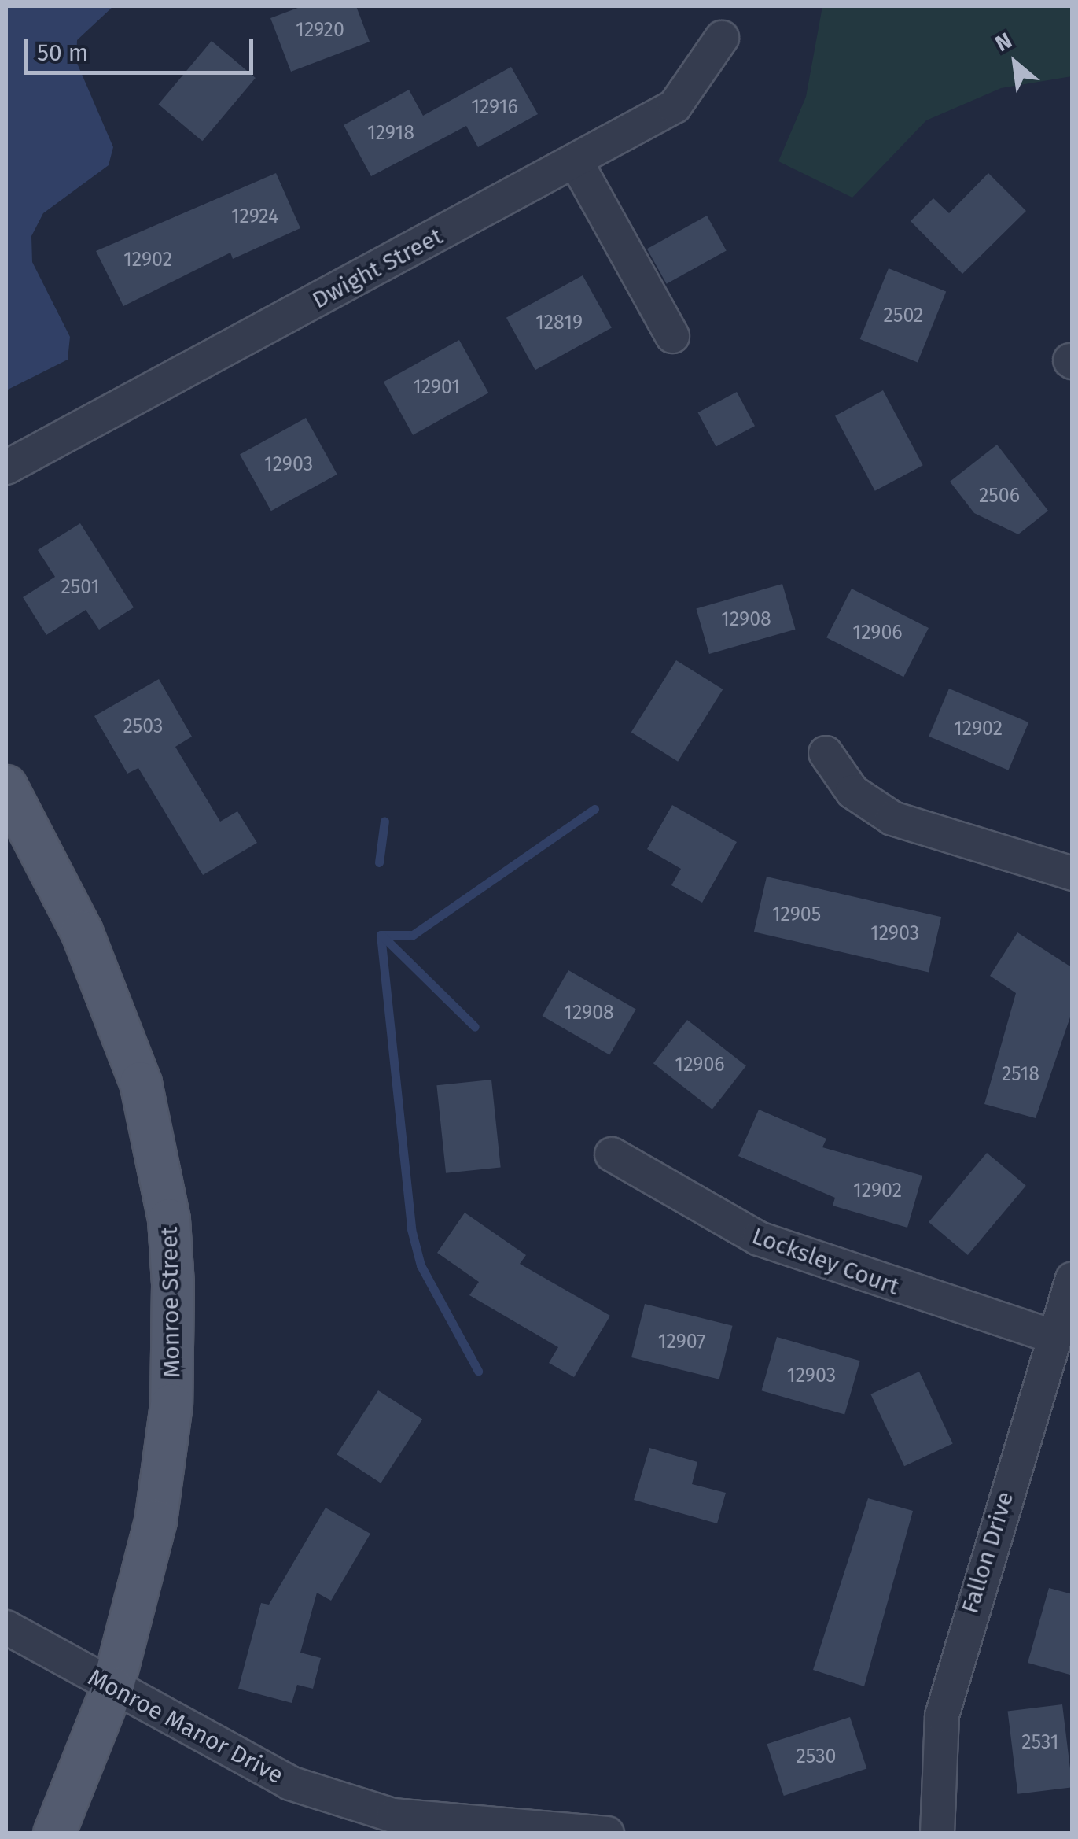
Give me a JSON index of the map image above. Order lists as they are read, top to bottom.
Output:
{
  "streets": {
    "main road": ["Monroe Street"],
    "street": [
      "Dwight Street",
      "Locksley Court",
      "Fallon Drive",
      "Monroe Manor Drive"
    ]
  },
  "crossings": [
    ["Locksley Court", "Fallon Drive"],
    ["Monroe Street", "Monroe Manor Drive"]
  ],
  "house_numbers": [
    "12920",
    "12916",
    "12918",
    "12924",
    "12902",
    "2502",
    "12819",
    "12901",
    "12903",
    "2506",
    "2501",
    "12908",
    "12906",
    "2503",
    "12902",
    "12905",
    "12903",
    "12908",
    "12906",
    "2518",
    "12902",
    "12907",
    "12903",
    "2531",
    "2530"
  ],
  "scale_bar": "50 m",
  "north": "top left"
}
